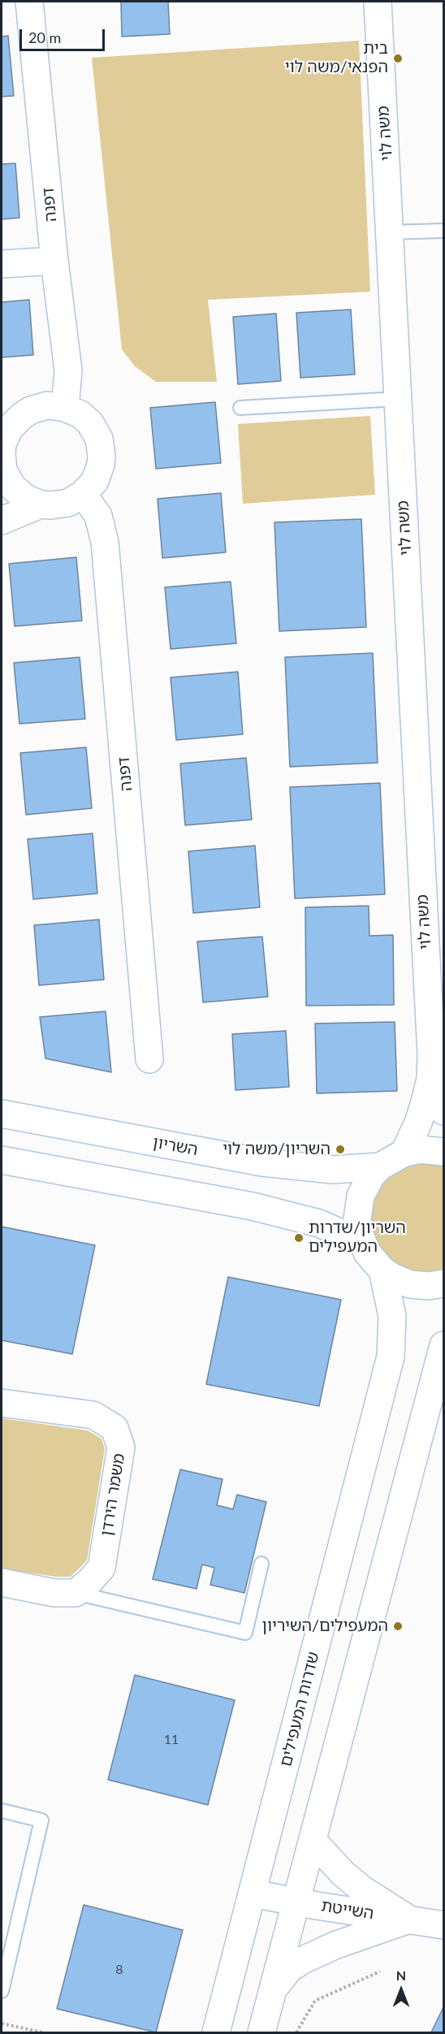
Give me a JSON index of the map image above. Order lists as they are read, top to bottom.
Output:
{
  "streets": {
    "street": [
      "משה לוי",
      "דפנה",
      "השריון",
      "משמר הירדן",
      "שדרות המעפילים",
      "השייטת"
    ]
  },
  "crossings": [
    ["שדרות המעפילים", "השייטת"]
  ],
  "places": [
    "בית הפנאי/משה לוי",
    "השריון/משה לוי",
    "השריון/שדרות המעפילים",
    "המעפילים/השיריון"
  ],
  "house_numbers": ["11", "8"],
  "scale_bar": "20 m",
  "north": "top"
}
